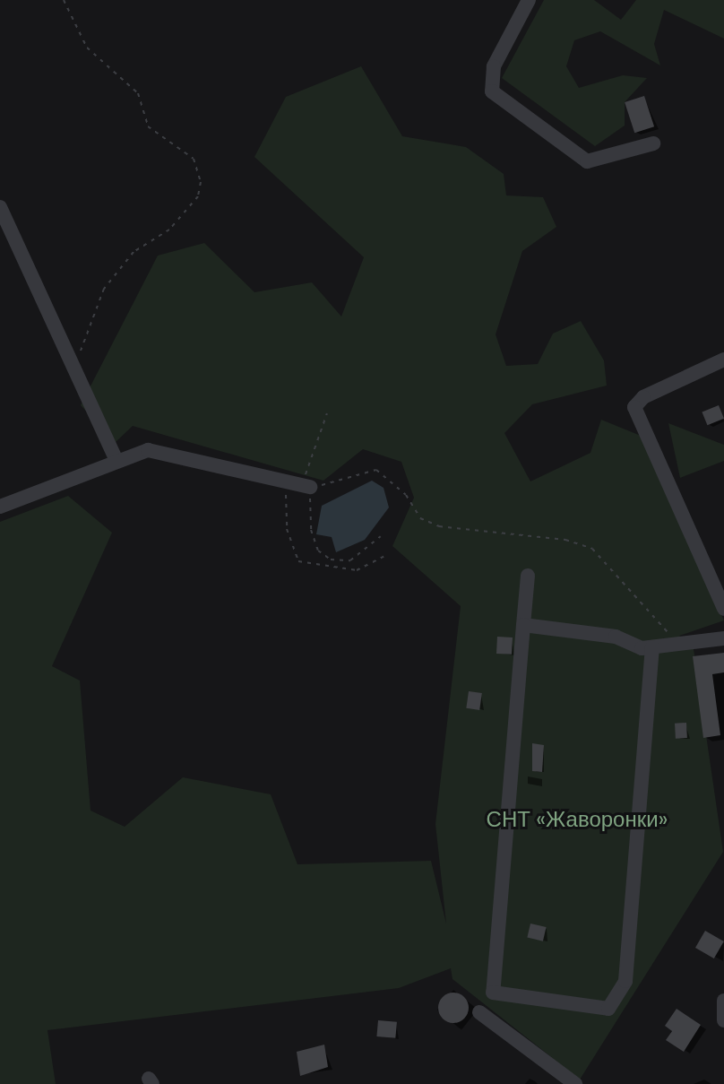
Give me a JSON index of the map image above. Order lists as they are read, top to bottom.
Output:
{
  "parks": ["СНТ «Жаворонки»"]
}
